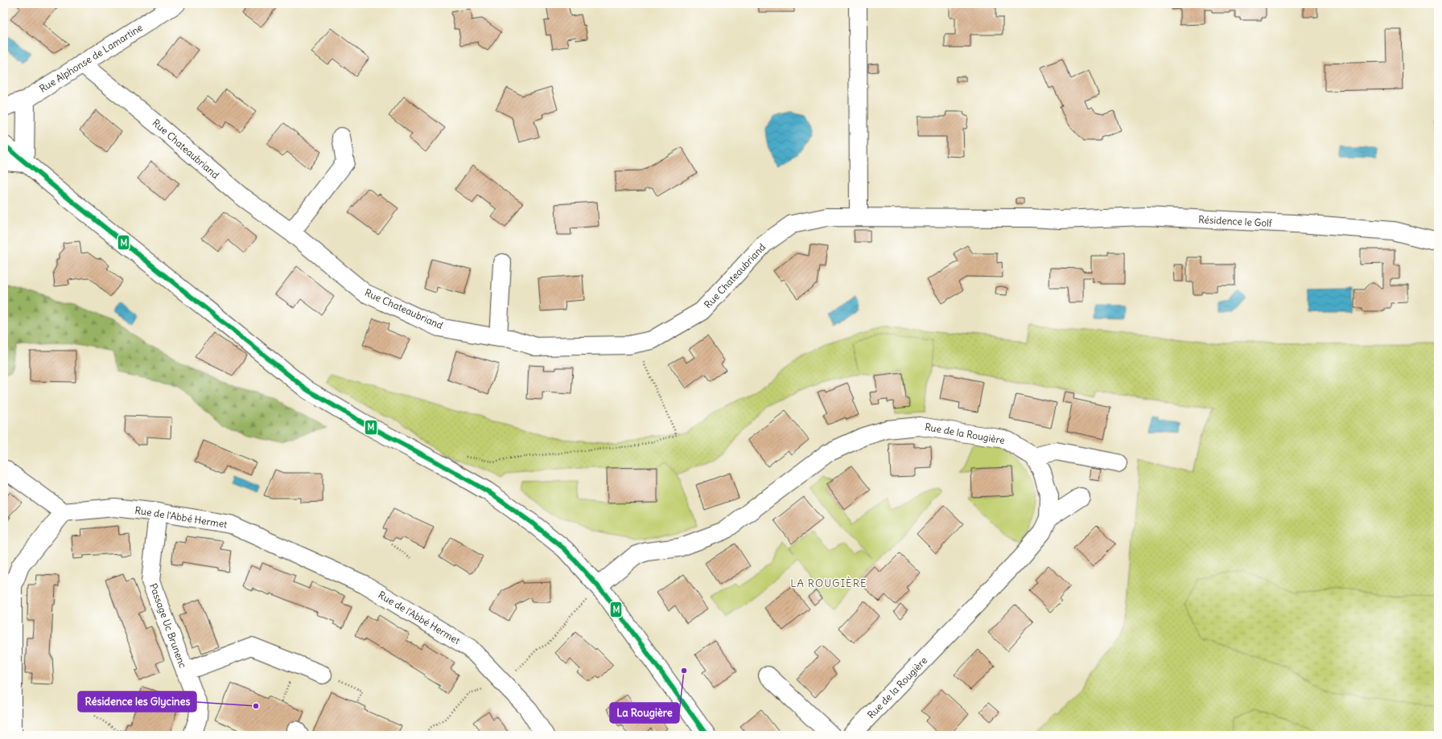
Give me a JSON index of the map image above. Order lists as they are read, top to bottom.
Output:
{
  "streets": {
    "street": [
      "Rue Alphonse de Lamartine",
      "Rue Chateaubriand",
      "Résidence le Golf",
      "Rue de la Rougière",
      "Rue de l'Abbé Hermet",
      "Passage Uc Brunenc"
    ]
  },
  "crossings": [
    ["Rue Alphonse de Lamartine", "Rue Chateaubriand"],
    ["Rue Chateaubriand", "Résidence le Golf"],
    ["Rue de l'Abbé Hermet", "Passage Uc Brunenc"]
  ],
  "districts": ["LA ROUGIÈRE"],
  "places": ["La Rougière", "Résidence les Glycines"],
  "lines": ["transit line M"]
}
